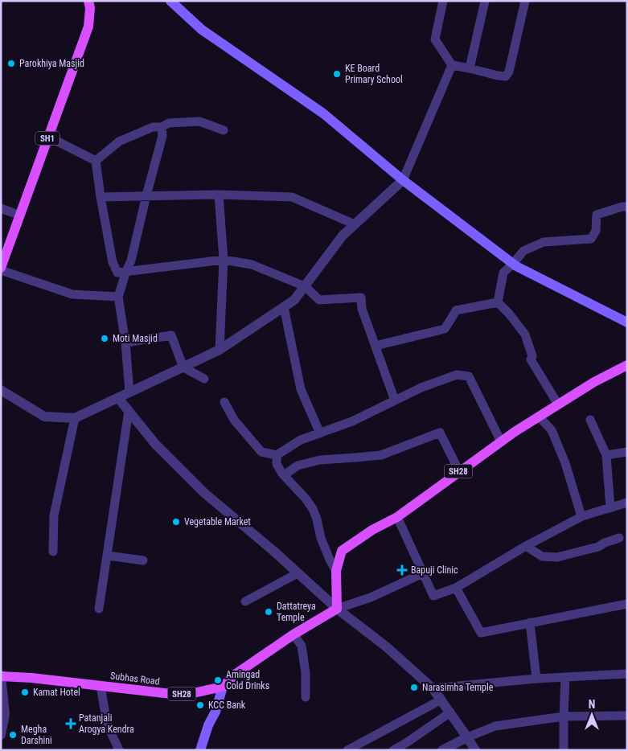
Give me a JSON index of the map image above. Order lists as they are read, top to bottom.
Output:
{
  "streets": {
    "main road": ["SH1", "SH28", "Subhas Road"]
  },
  "places": {
    "other": [
      "Parokhiya Masjid",
      "KE Board Primary School",
      "Moti Masjid",
      "Vegetable Market",
      "Dattatreya Temple",
      "Amingad Cold Drinks",
      "Narasimha Temple",
      "Kamat Hotel",
      "KCC Bank",
      "Megha Darshini"
    ],
    "health": ["Bapuji Clinic", "Patanjali Arogya Kendra"]
  },
  "north": "top"
}
